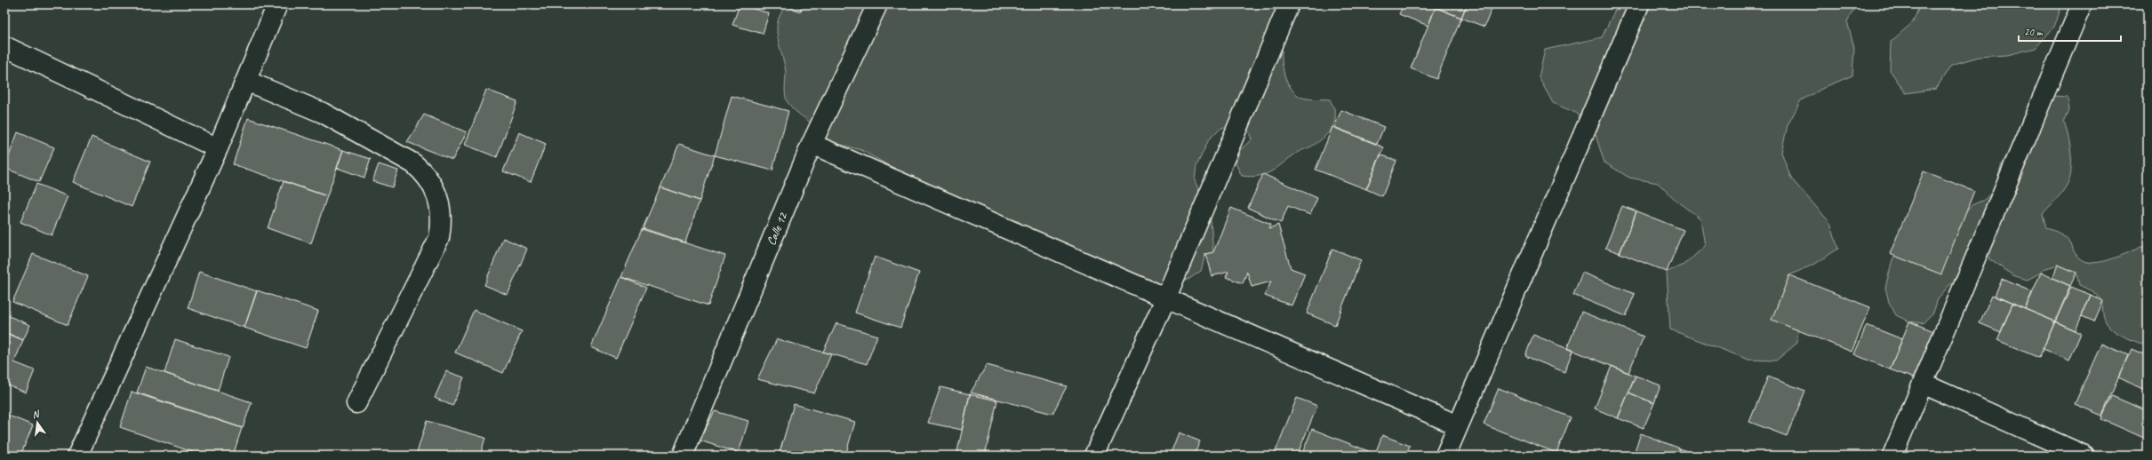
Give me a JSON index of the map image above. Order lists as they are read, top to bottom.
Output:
{
  "streets": {
    "street": ["Calle 12"]
  },
  "scale_bar": "20 m",
  "north": "top"
}
